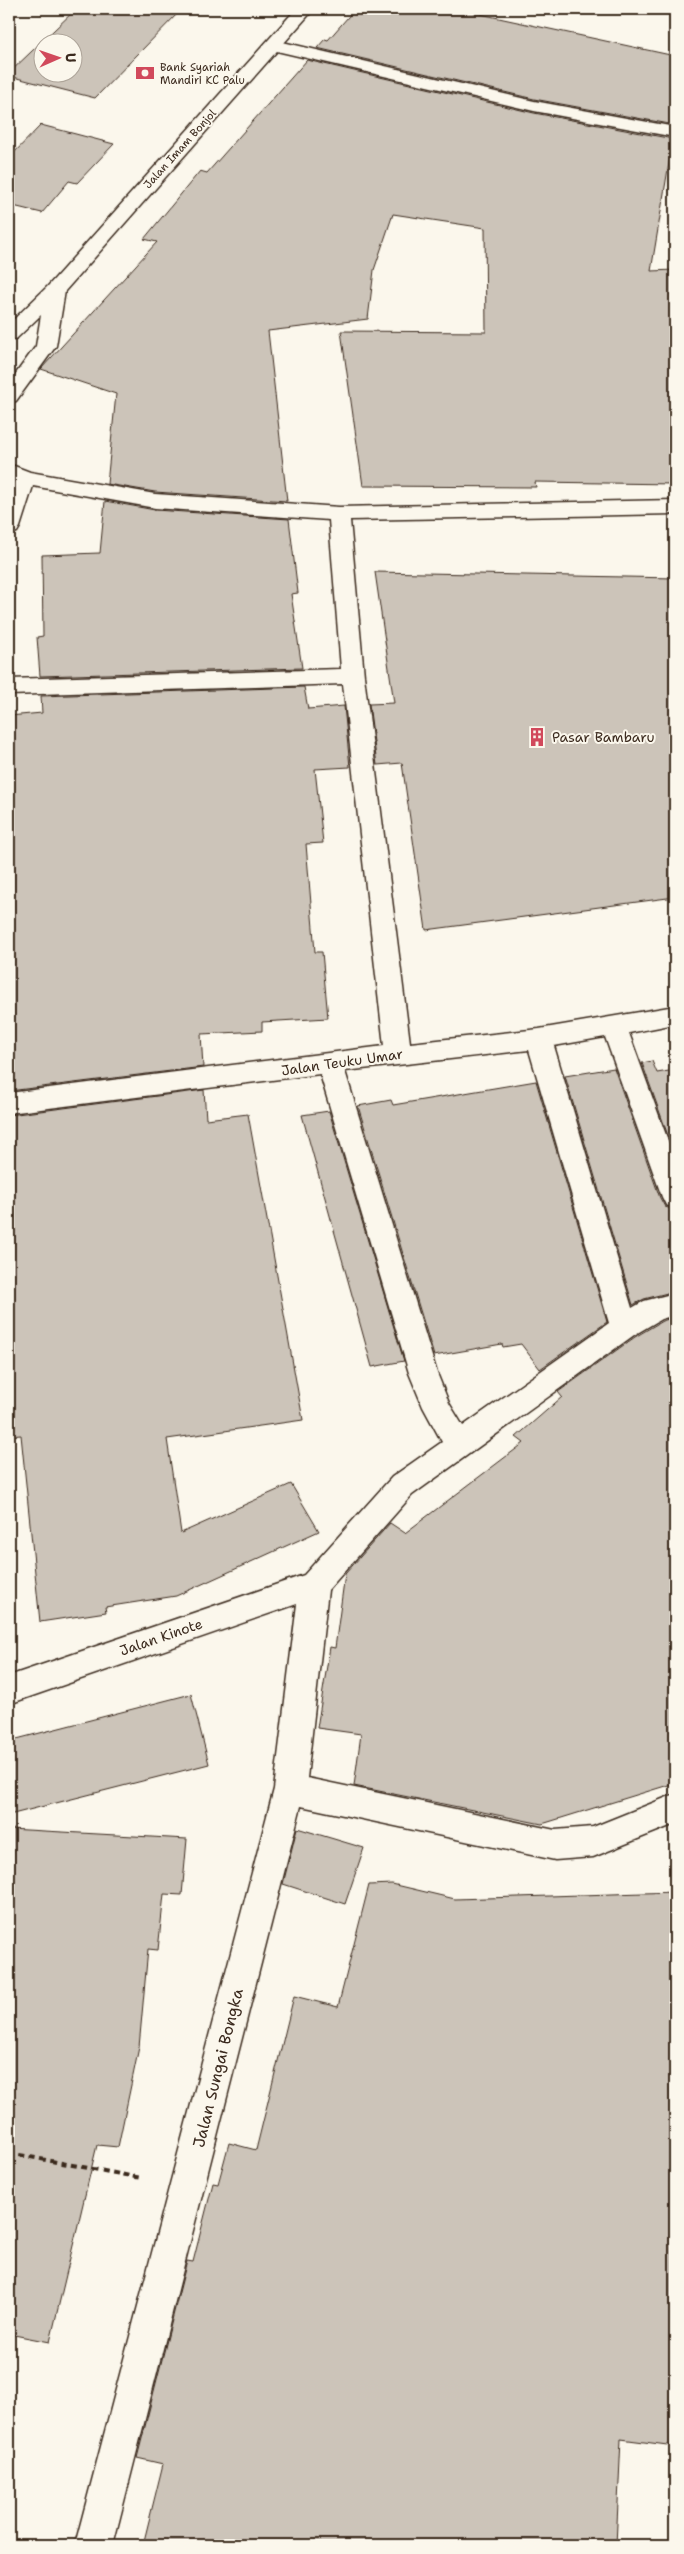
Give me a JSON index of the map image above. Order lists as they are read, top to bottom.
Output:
{
  "streets": {
    "main road": [
      "Jalan Imam Bonjol",
      "Jalan Teuku Umar",
      "Jalan Kinote",
      "Jalan Sungai Bongka"
    ]
  },
  "crossings": [
    ["Jalan Kinote", "Jalan Sungai Bongka"]
  ],
  "places": {
    "bank": ["Bank Syariah Mandiri KC Palu"],
    "building": ["Pasar Bambaru"]
  },
  "north": "right"
}
